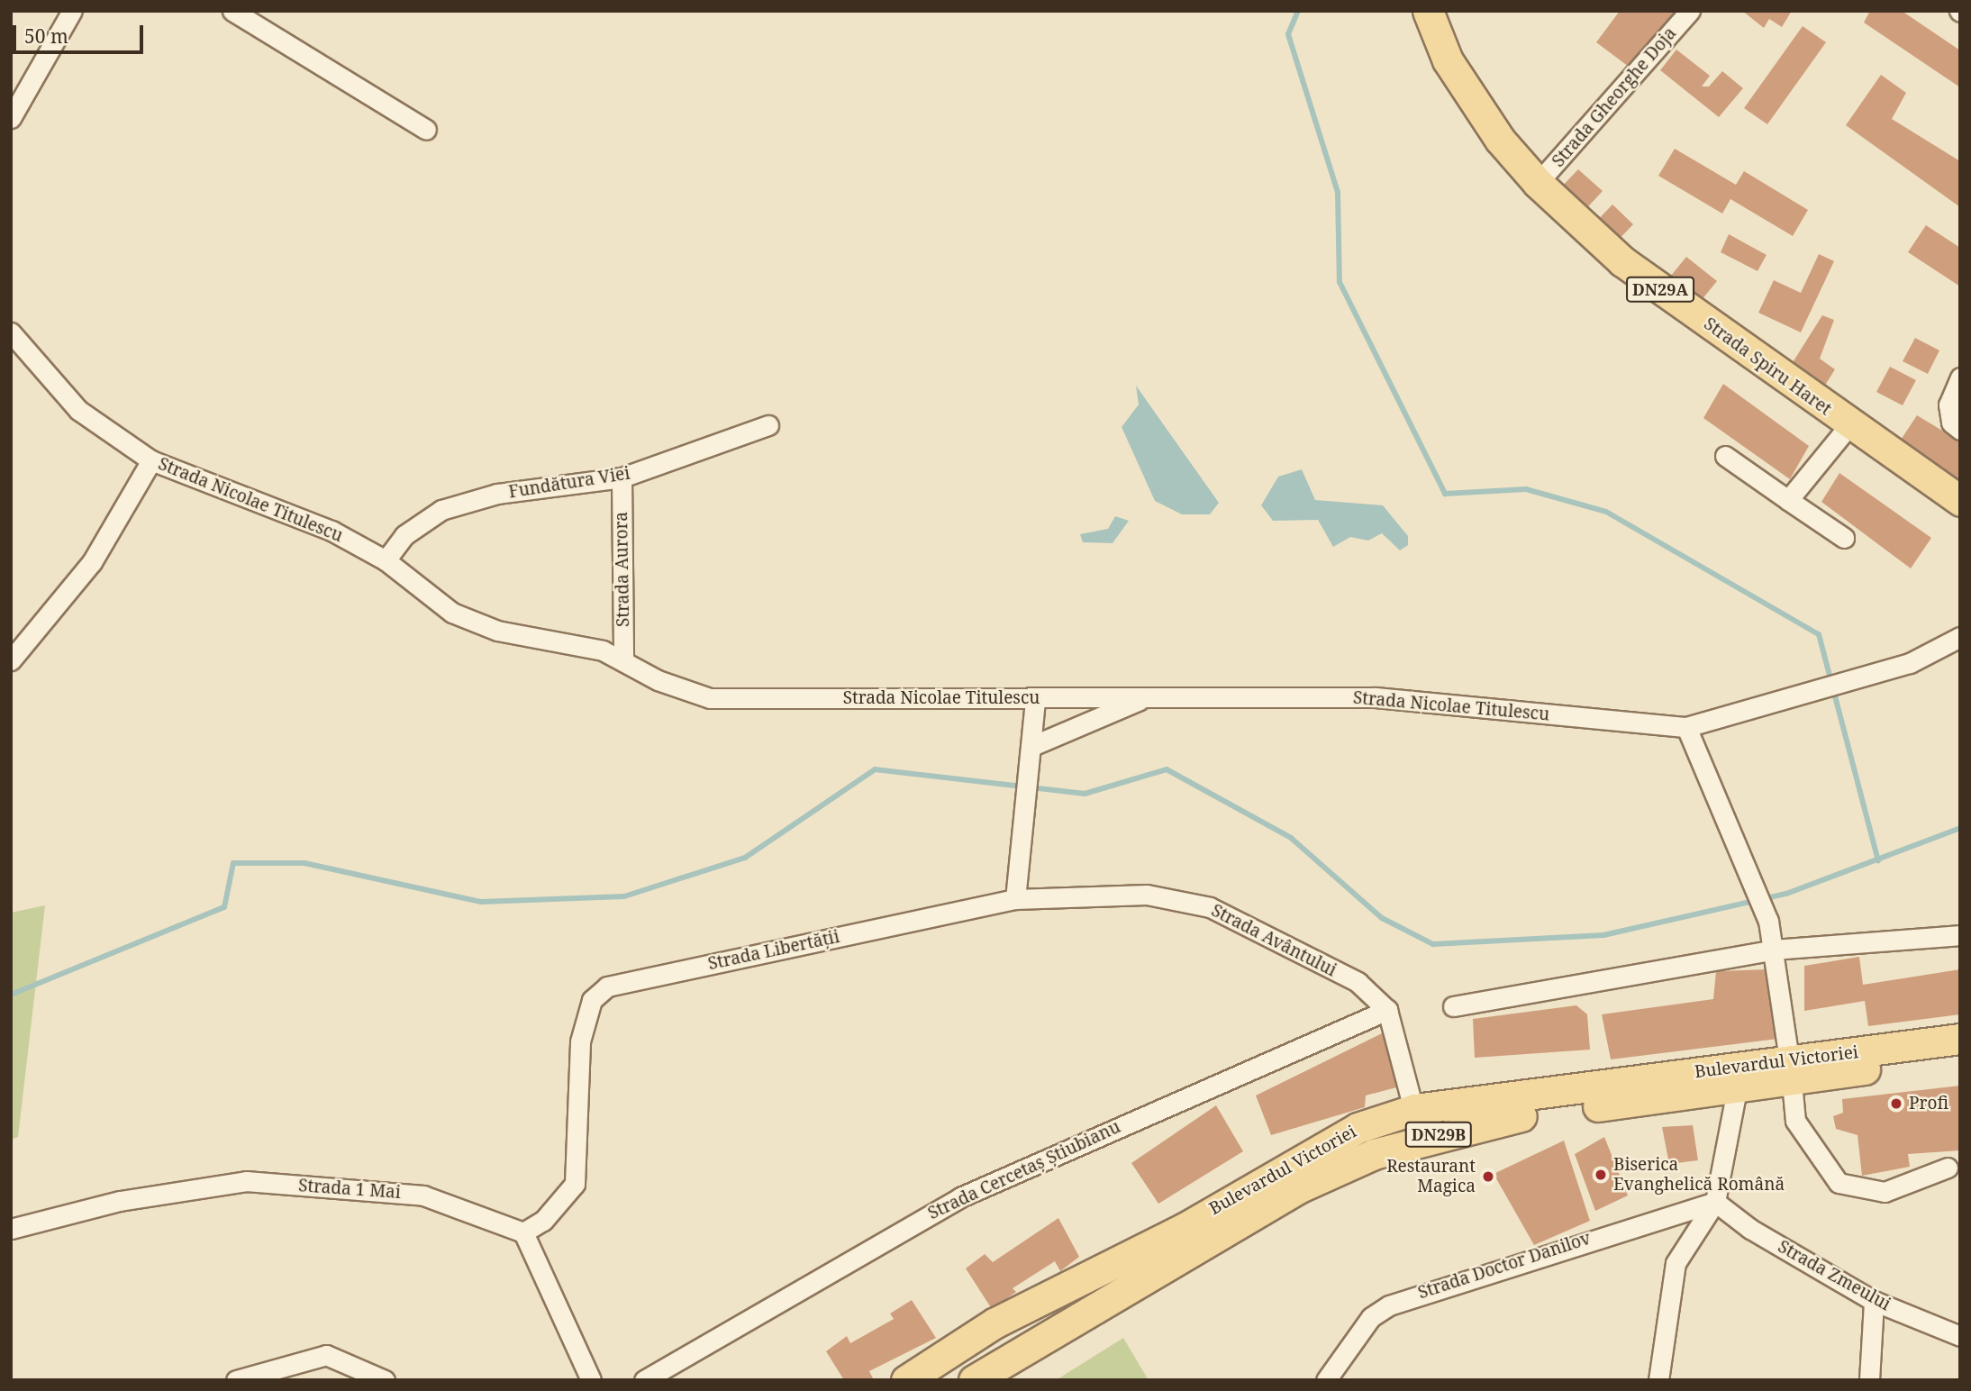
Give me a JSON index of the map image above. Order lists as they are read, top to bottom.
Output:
{
  "streets": {
    "main road": [
      "DN29A",
      "Strada Spiru Haret",
      "Bulevardul Victoriei",
      "DN29B"
    ],
    "street": [
      "Strada Gheorghe Doja",
      "Fundătura Viei",
      "Strada Nicolae Titulescu",
      "Strada Aurora",
      "Strada Avântului",
      "Strada Libertății",
      "Strada Cercetaș Știubianu",
      "Strada 1 Mai",
      "Strada Doctor Danilov",
      "Strada Zmeului"
    ]
  },
  "crossings": [
    ["Strada Gheorghe Doja", "Strada Spiru Haret"],
    ["Fundătura Viei", "Strada Nicolae Titulescu"],
    ["Fundătura Viei", "Strada Aurora"],
    ["Strada Nicolae Titulescu", "Strada Aurora"],
    ["Strada Avântului", "Strada Libertății"],
    ["Strada Avântului", "Strada Cercetaș Știubianu"],
    ["Strada Libertății", "Strada 1 Mai"],
    ["Strada Doctor Danilov", "Strada Zmeului"]
  ],
  "places": ["Profi", "Biserica Evanghelică Română", "Restaurant Magica"],
  "scale_bar": "50 m"
}
